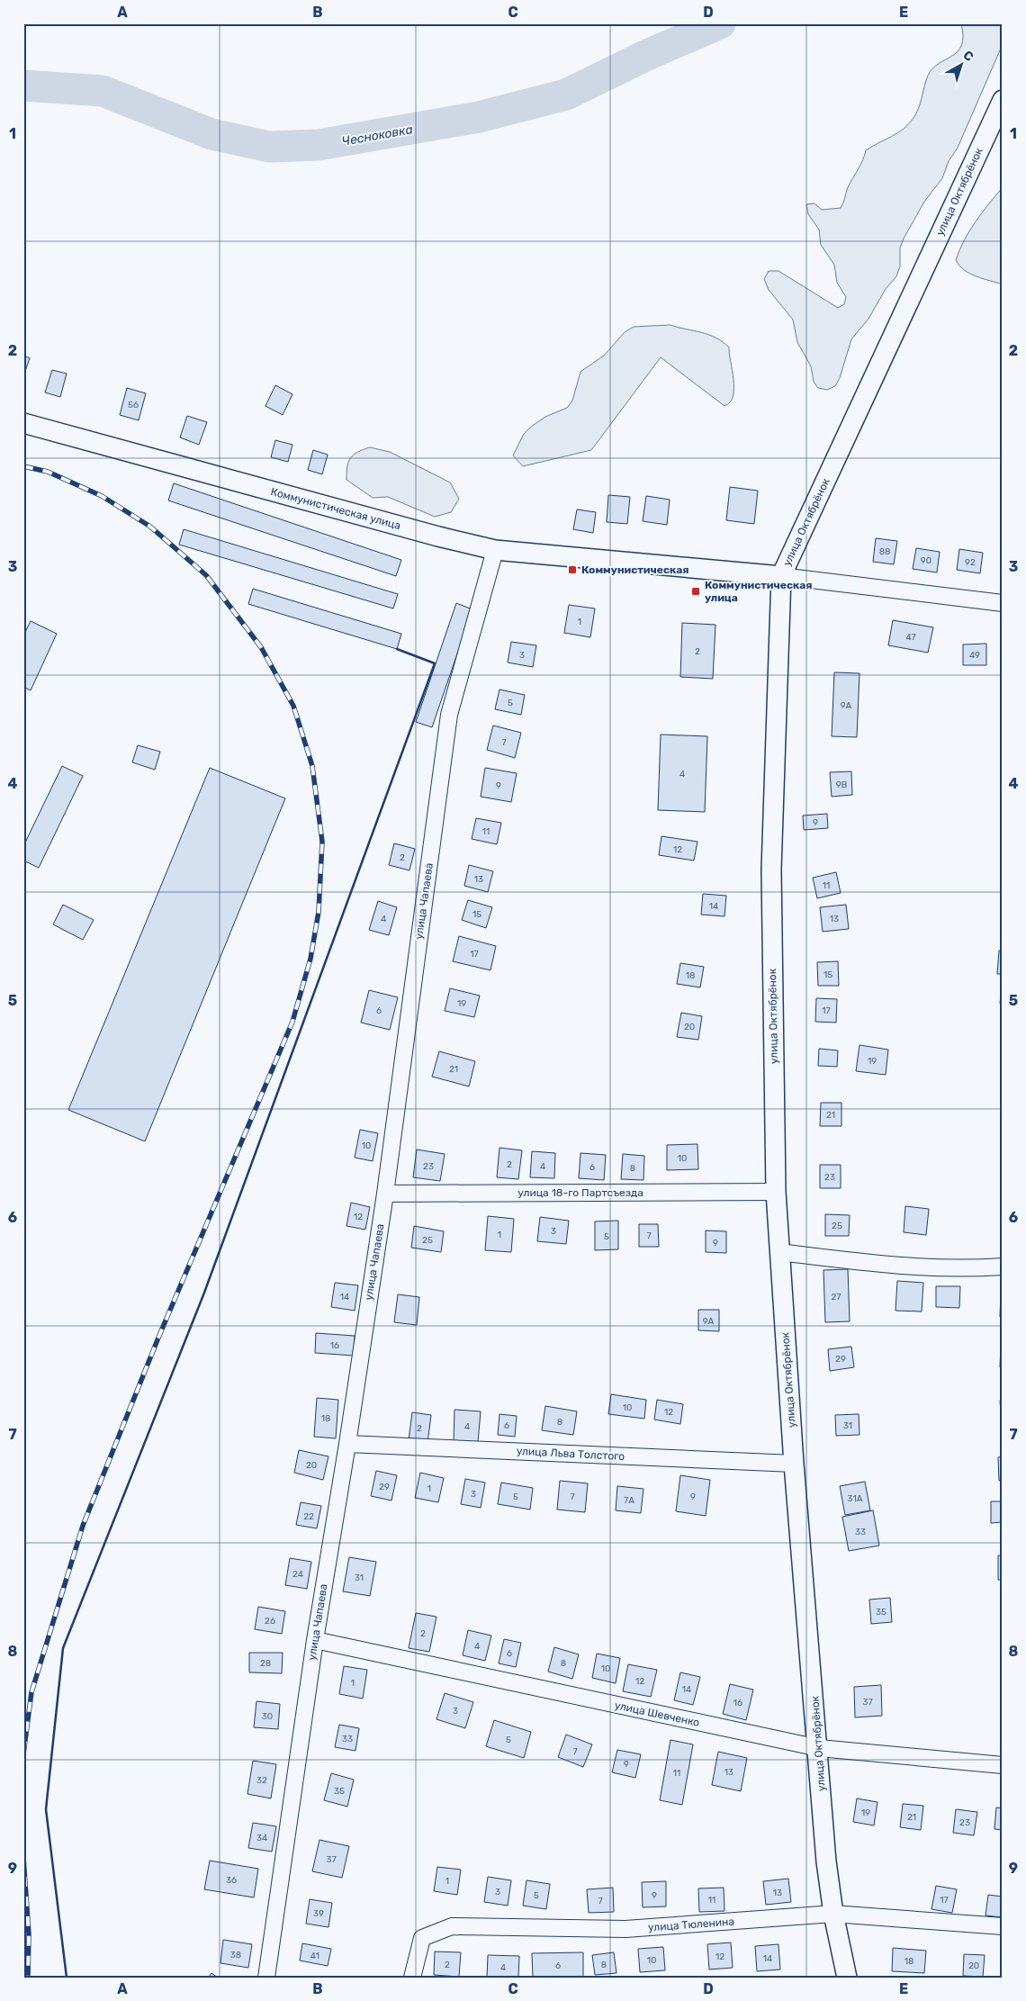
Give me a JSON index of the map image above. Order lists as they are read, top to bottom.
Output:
{
  "streets": {
    "street": [
      "улица Октябрёнок",
      "Коммунистическая улица",
      "улица Чапаева",
      "улица 18-го Партсъезда",
      "улица Льва Толстого",
      "улица Шевченко",
      "улица Тюленина"
    ]
  },
  "crossings": [
    ["улица Октябрёнок", "Коммунистическая улица"],
    ["улица Октябрёнок", "улица 18-го Партсъезда"],
    ["улица Октябрёнок", "улица Льва Толстого"],
    ["улица Октябрёнок", "улица Шевченко"],
    ["улица Октябрёнок", "улица Тюленина"],
    ["Коммунистическая улица", "улица Чапаева"],
    ["улица Чапаева", "улица 18-го Партсъезда"],
    ["улица Чапаева", "улица Льва Толстого"],
    ["улица Чапаева", "улица Шевченко"]
  ],
  "water": ["Чесноковка"],
  "places": {
    "transit": ["Коммунистическая", "Коммунистическая улица"]
  },
  "house_numbers": [
    "56",
    "88",
    "90",
    "92",
    "1",
    "47",
    "2",
    "3",
    "49",
    "5",
    "9А",
    "7",
    "4",
    "9В",
    "9",
    "9",
    "11",
    "12",
    "2",
    "13",
    "11",
    "14",
    "15",
    "4",
    "13",
    "17",
    "15",
    "18",
    "19",
    "6",
    "17",
    "20",
    "19",
    "21",
    "21",
    "10",
    "10",
    "2",
    "23",
    "4",
    "6",
    "8",
    "23",
    "12",
    "25",
    "3",
    "1",
    "7",
    "5",
    "25",
    "9",
    "14",
    "27",
    "9А",
    "16",
    "29",
    "10",
    "12",
    "18",
    "8",
    "6",
    "31",
    "4",
    "2",
    "20",
    "29",
    "1",
    "3",
    "5",
    "7",
    "9",
    "31А",
    "7А",
    "22",
    "33",
    "24",
    "31",
    "35",
    "26",
    "2",
    "4",
    "6",
    "28",
    "8",
    "10",
    "12",
    "1",
    "14",
    "37",
    "16",
    "3",
    "30",
    "33",
    "5",
    "7",
    "9",
    "13",
    "11",
    "32",
    "35",
    "19",
    "21",
    "23",
    "34",
    "37",
    "36",
    "1",
    "3",
    "13",
    "5",
    "9",
    "11",
    "17",
    "7",
    "39",
    "38",
    "41",
    "12",
    "14",
    "10",
    "18",
    "2",
    "8",
    "6",
    "20",
    "4"
  ],
  "north": "top right",
  "grid": {
    "columns": [
      "A",
      "B",
      "C",
      "D",
      "E"
    ],
    "rows": [
      "1",
      "2",
      "3",
      "4",
      "5",
      "6",
      "7",
      "8",
      "9"
    ]
  }
}
